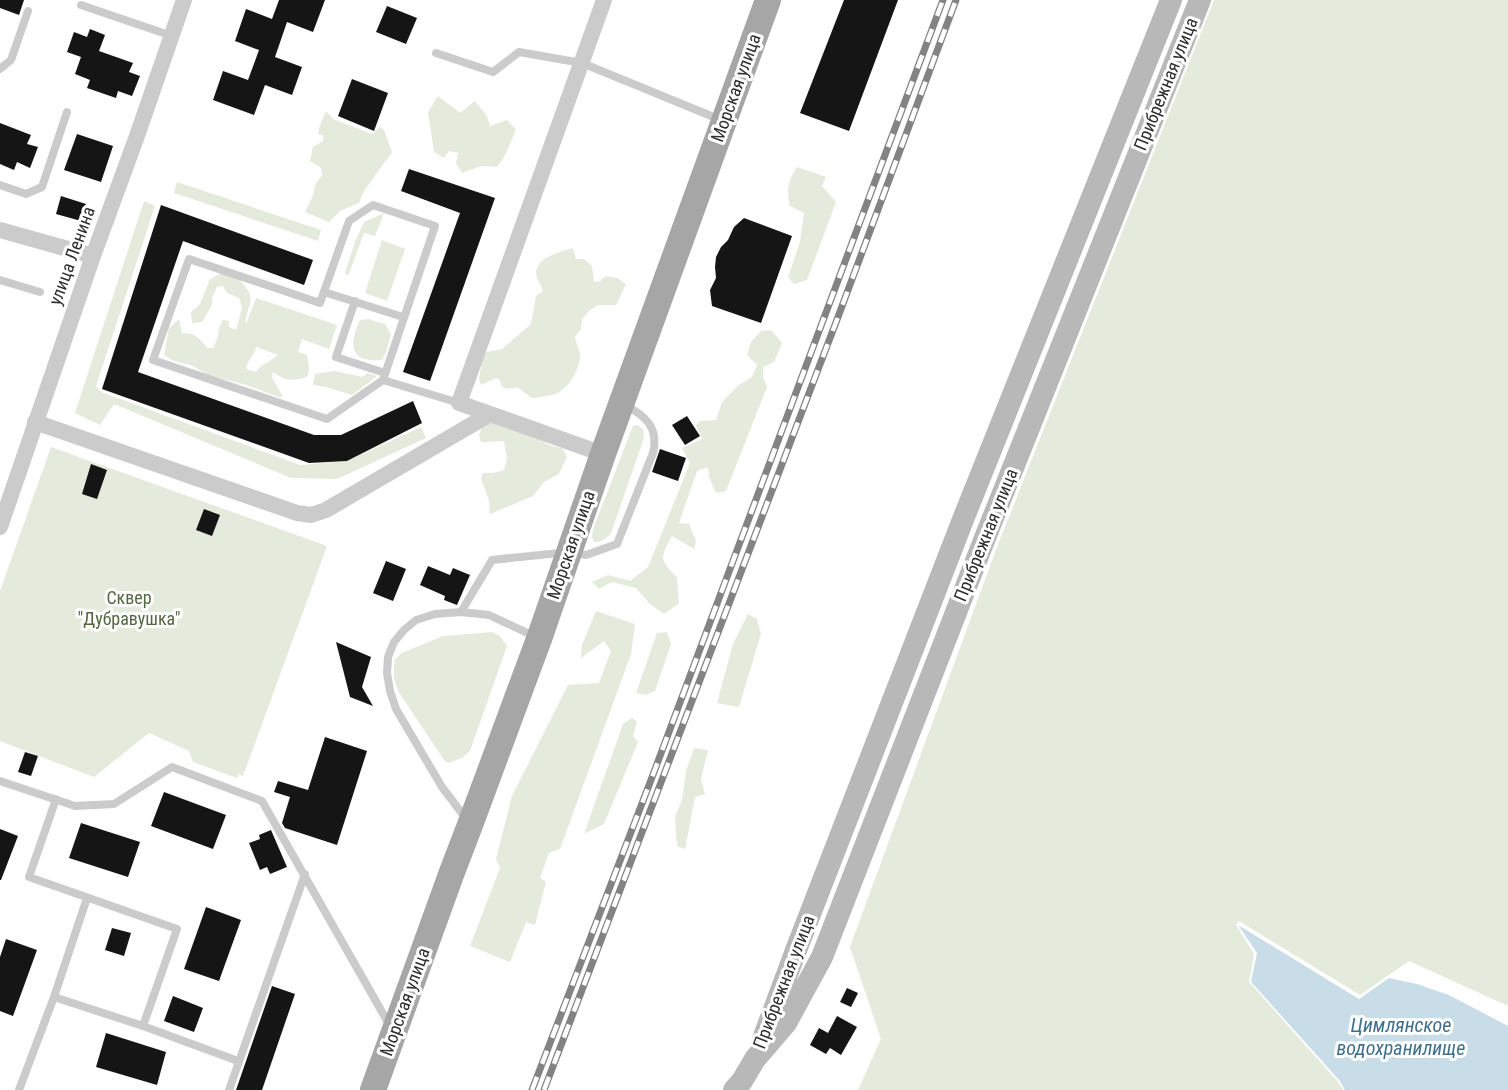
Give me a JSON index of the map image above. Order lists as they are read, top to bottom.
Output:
{
  "streets": {
    "main road": ["Прибрежная улица", "Морская улица"],
    "street": ["улица Ленина"]
  },
  "water": ["Цимлянское водохранилище"],
  "parks": ["Сквер \"Дубравушка\""]
}
